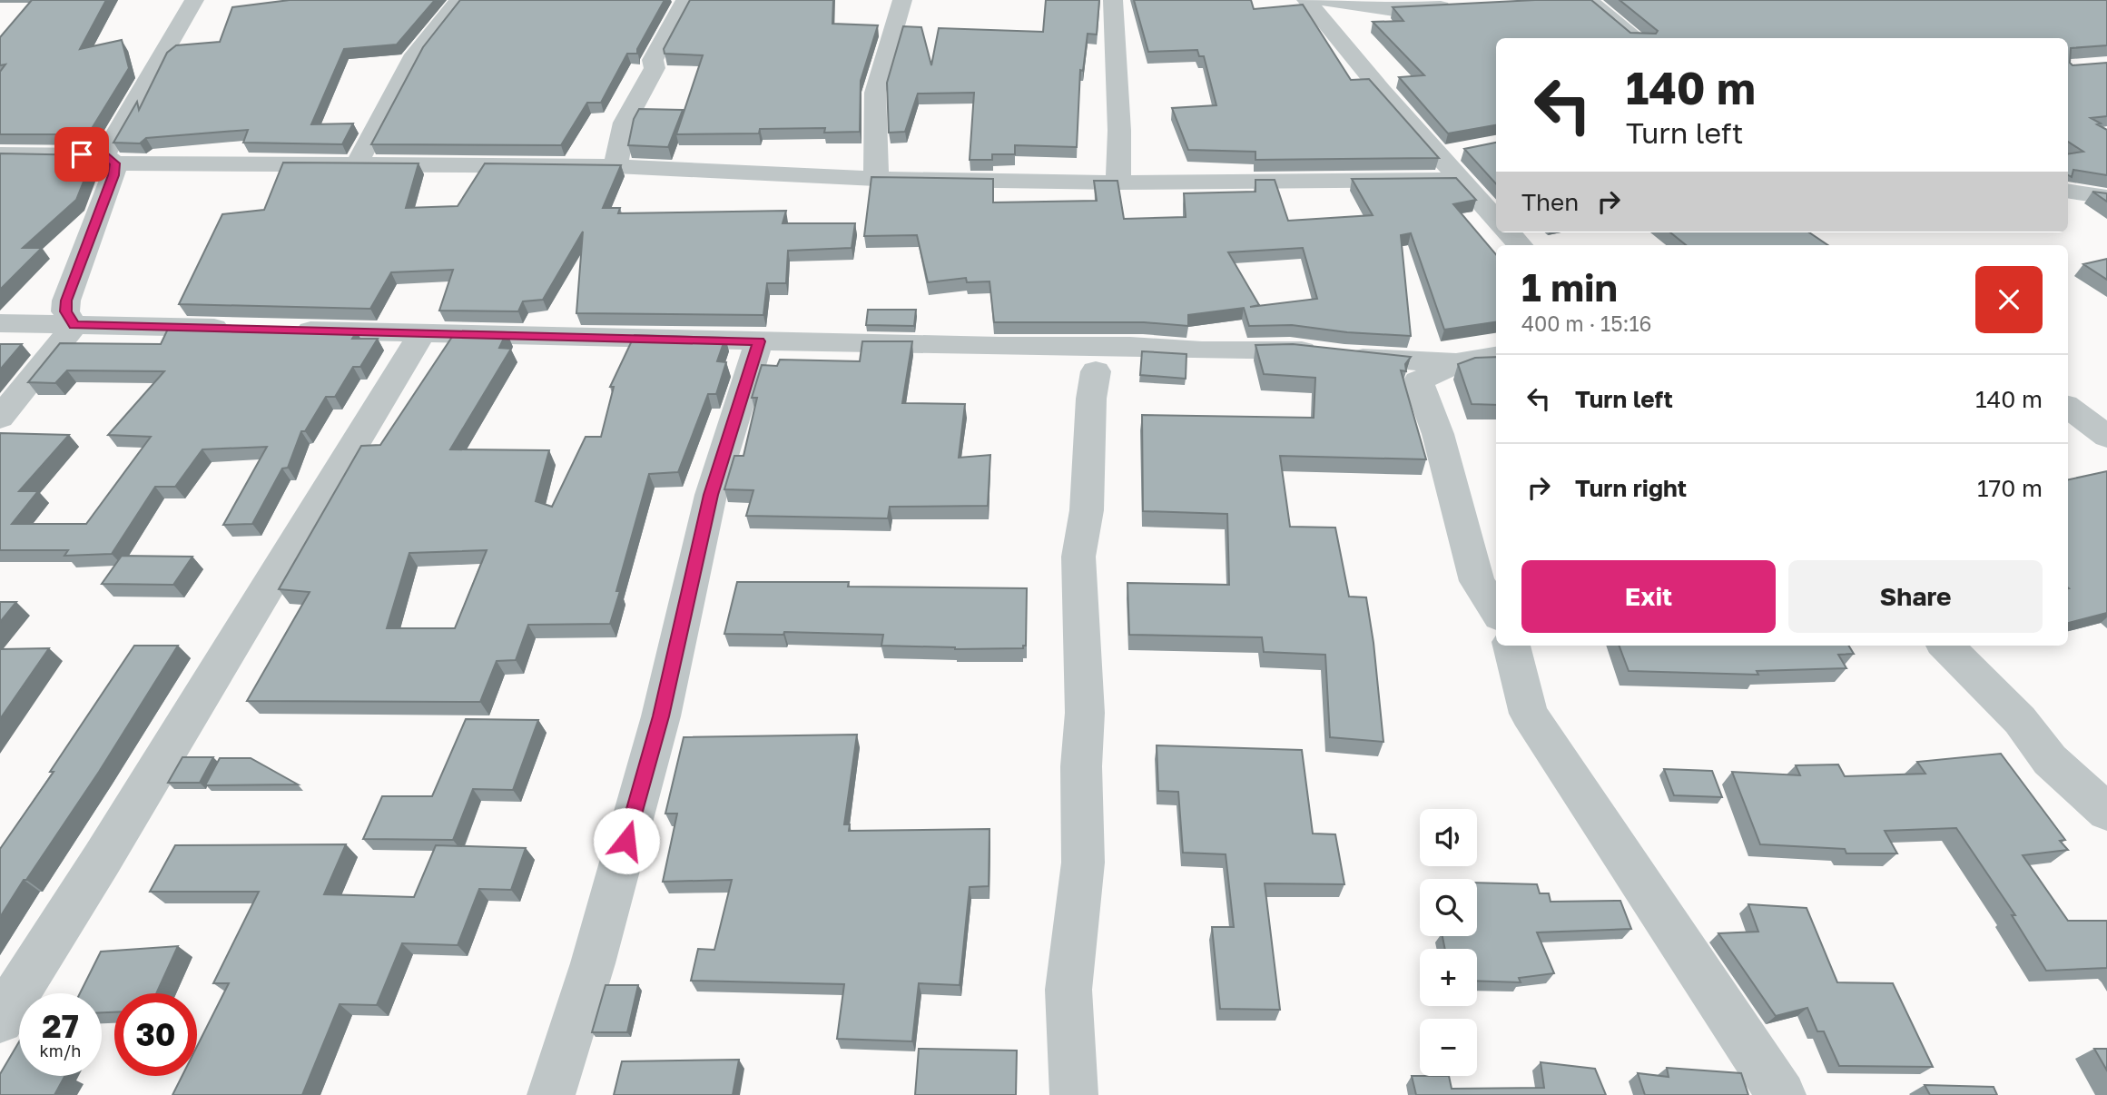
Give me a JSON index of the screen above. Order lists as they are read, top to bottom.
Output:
{
  "page": {
    "turn": ["140 m", "Turn left"],
    "then": "Then",
    "heading": ["1 min", "400 m · 15:16"],
    "list": [
      {
        "name": "Turn left",
        "value": "140 m"
      },
      {
        "name": "Turn right",
        "value": "170 m"
      }
    ],
    "buttons": ["Exit", "Share"],
    "map_buttons": ["+", "−"],
    "speed": "27 km/h",
    "limit": "30"
  }
}
